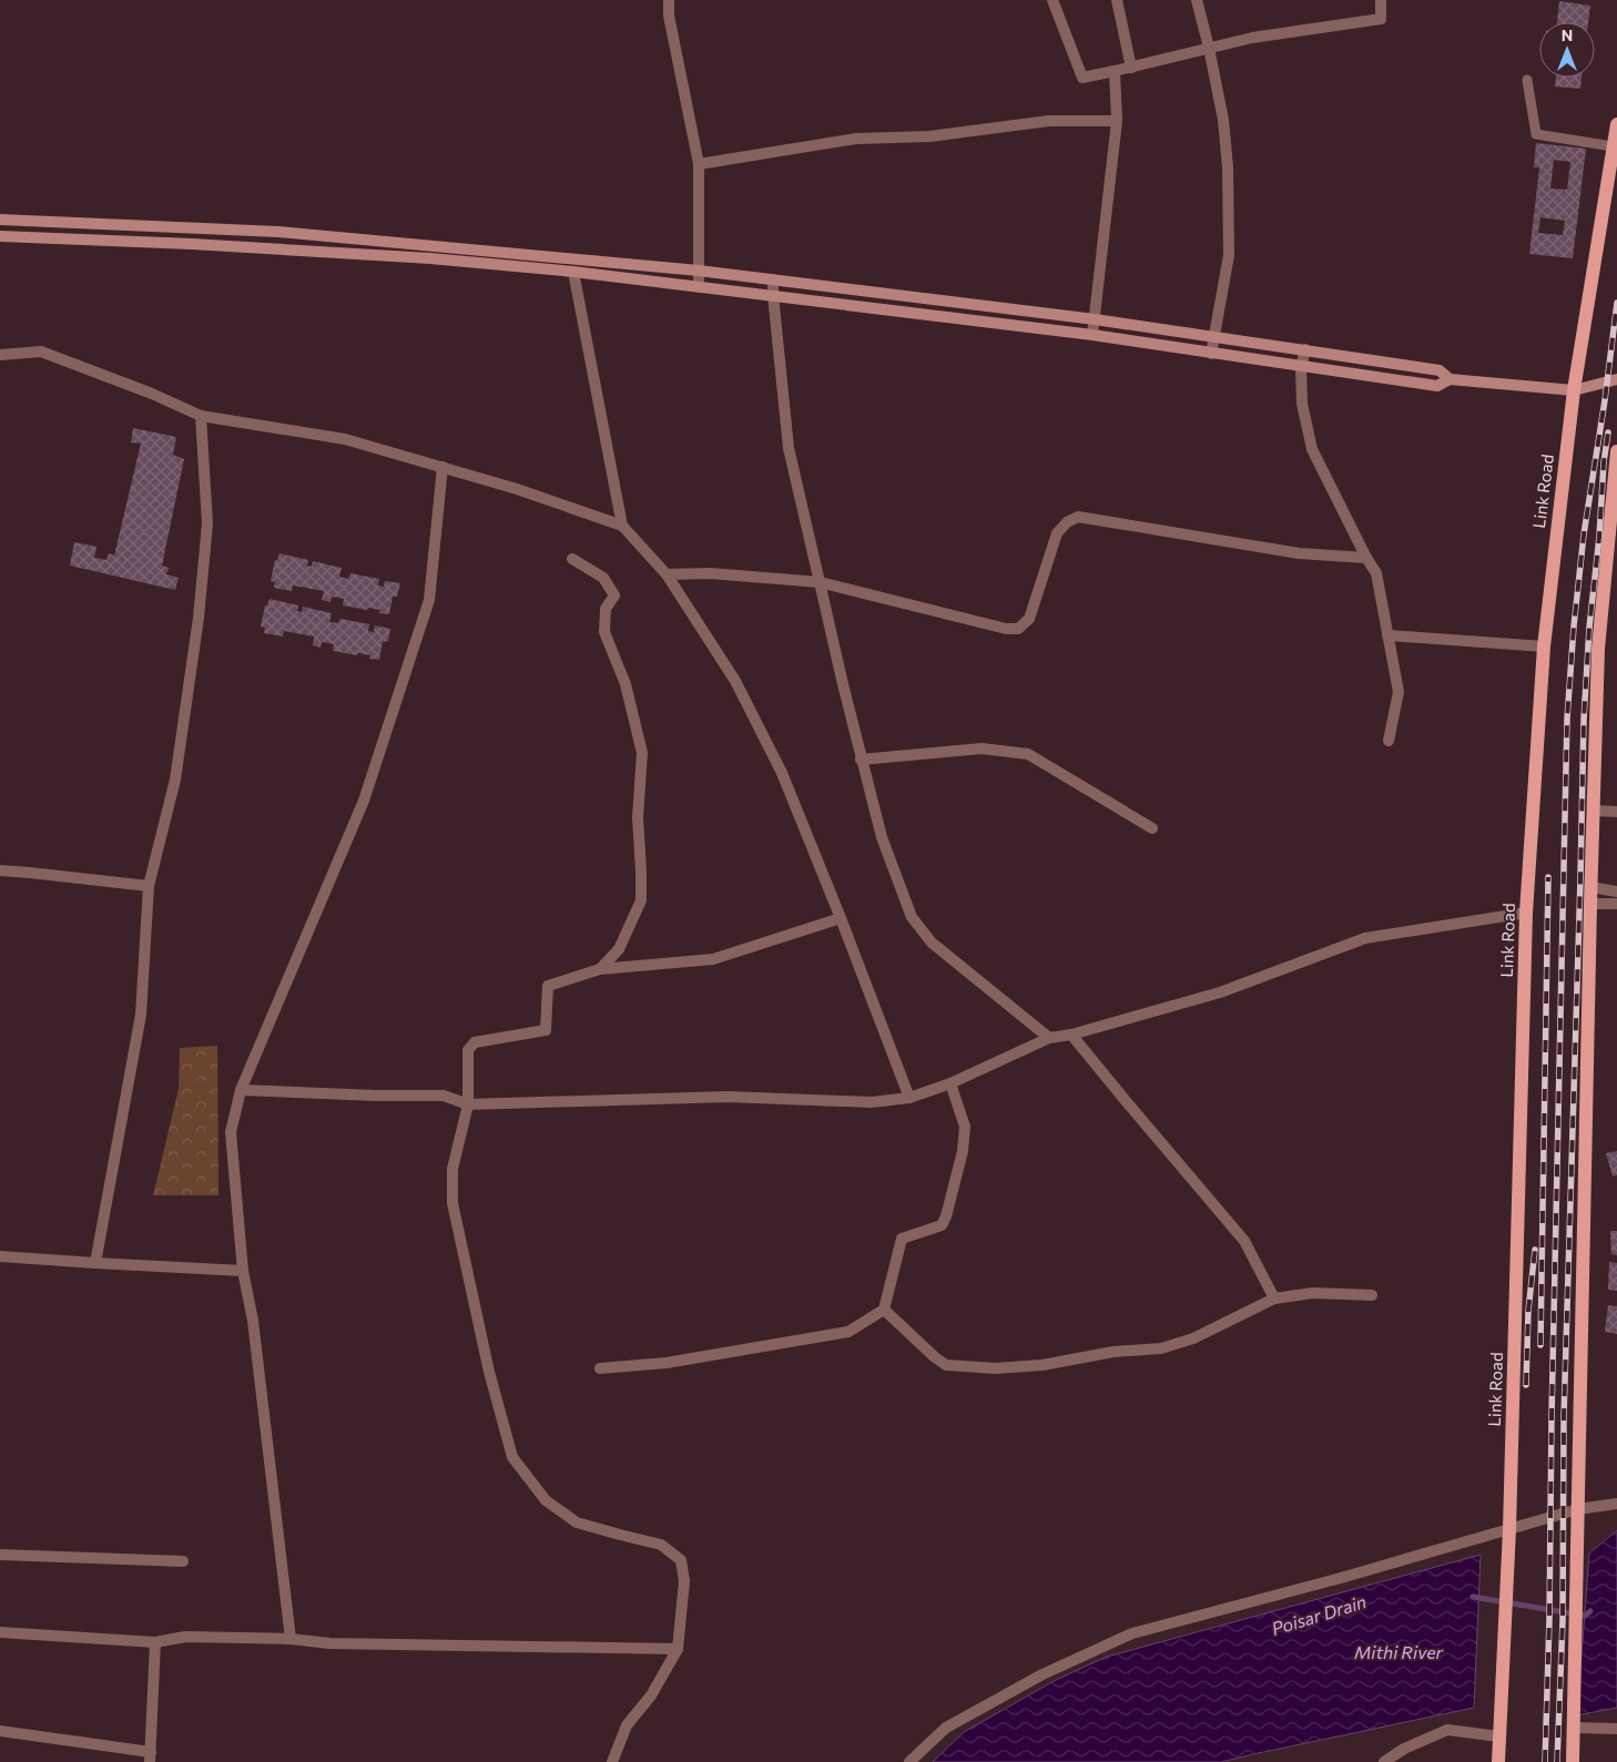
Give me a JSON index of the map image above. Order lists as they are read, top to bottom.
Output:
{
  "streets": {
    "main road": ["Link Road"]
  },
  "water": ["Poisar Drain", "Mithi River"],
  "north": "top"
}
